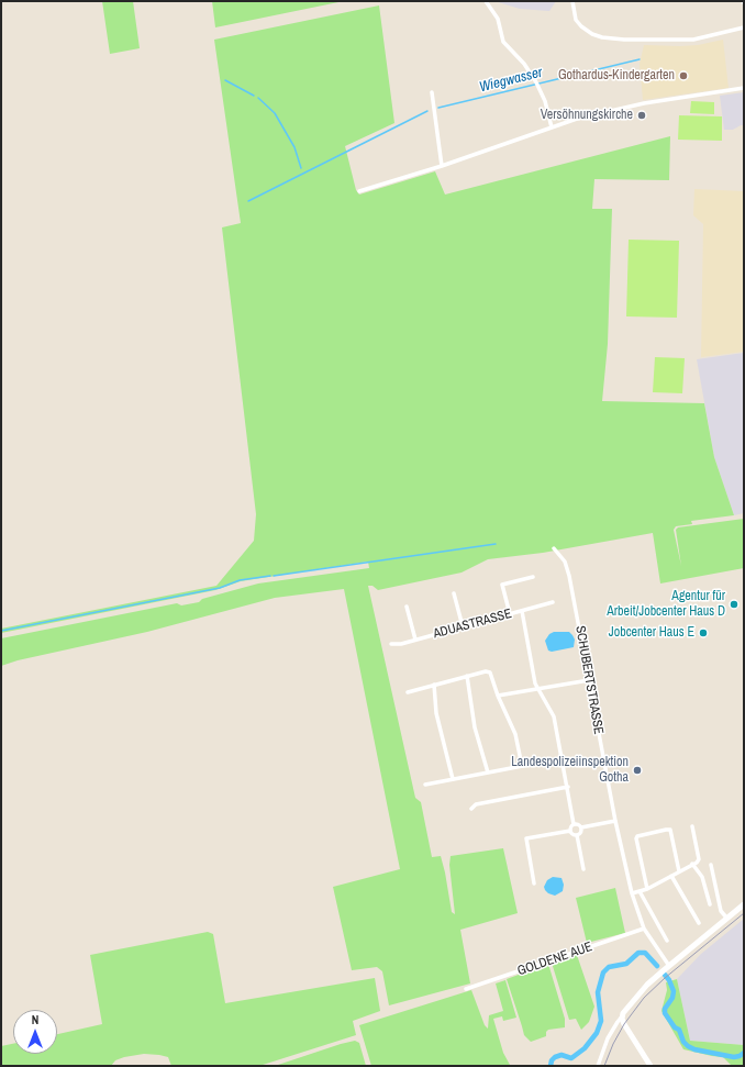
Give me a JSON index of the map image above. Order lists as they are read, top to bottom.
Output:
{
  "streets": {
    "street": ["ADUASTRASSE", "SCHUBERTSTRASSE", "GOLDENE AUE"]
  },
  "crossings": [
    ["SCHUBERTSTRASSE", "GOLDENE AUE"]
  ],
  "water": ["Wiegwasser"],
  "places": [
    "Gothardus-Kindergarten",
    "Versöhnungskirche",
    "Agentur für Arbeit/Jobcenter Haus D",
    "Jobcenter Haus E",
    "Landespolizeiinspektion Gotha"
  ],
  "north": "top"
}
